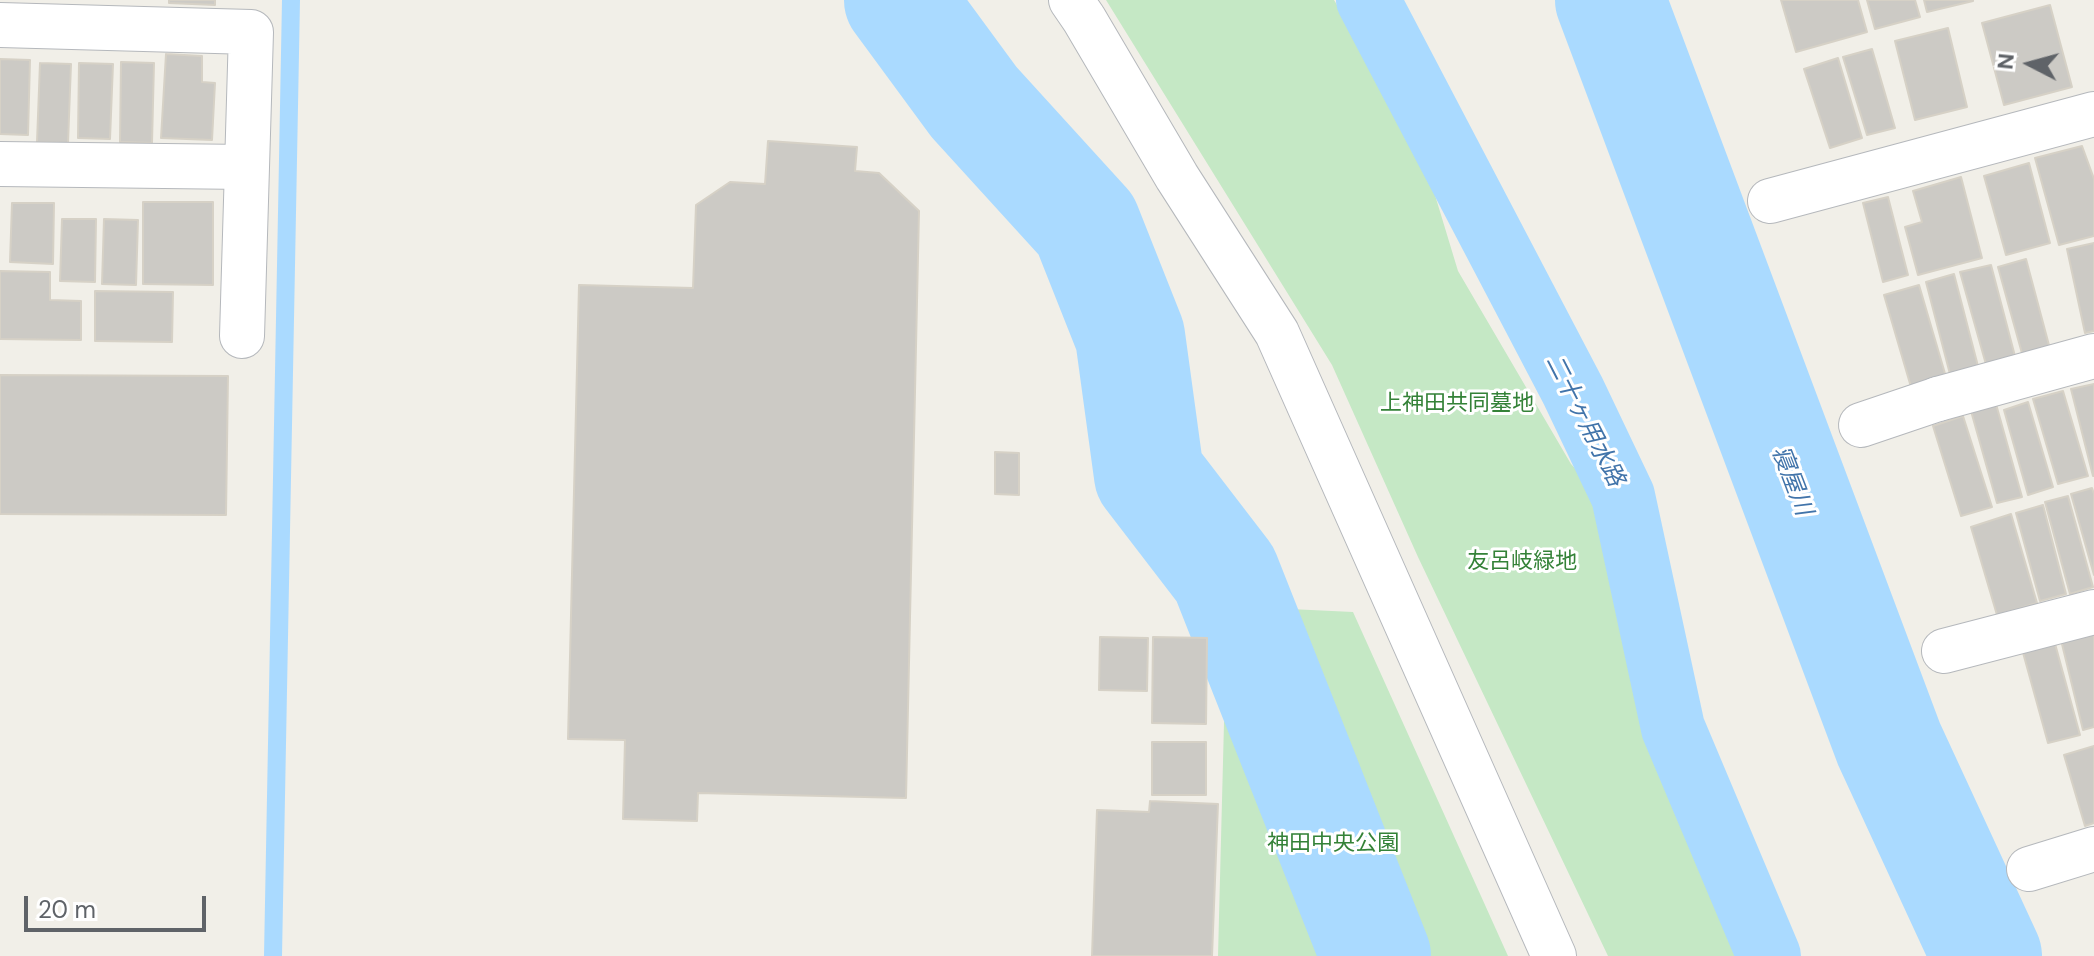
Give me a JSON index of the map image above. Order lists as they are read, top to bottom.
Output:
{
  "water": ["二十ヶ用水路", "寝屋川"],
  "parks": ["上神田共同墓地", "友呂岐緑地", "神田中央公園"],
  "scale_bar": "20 m",
  "north": "left"
}
